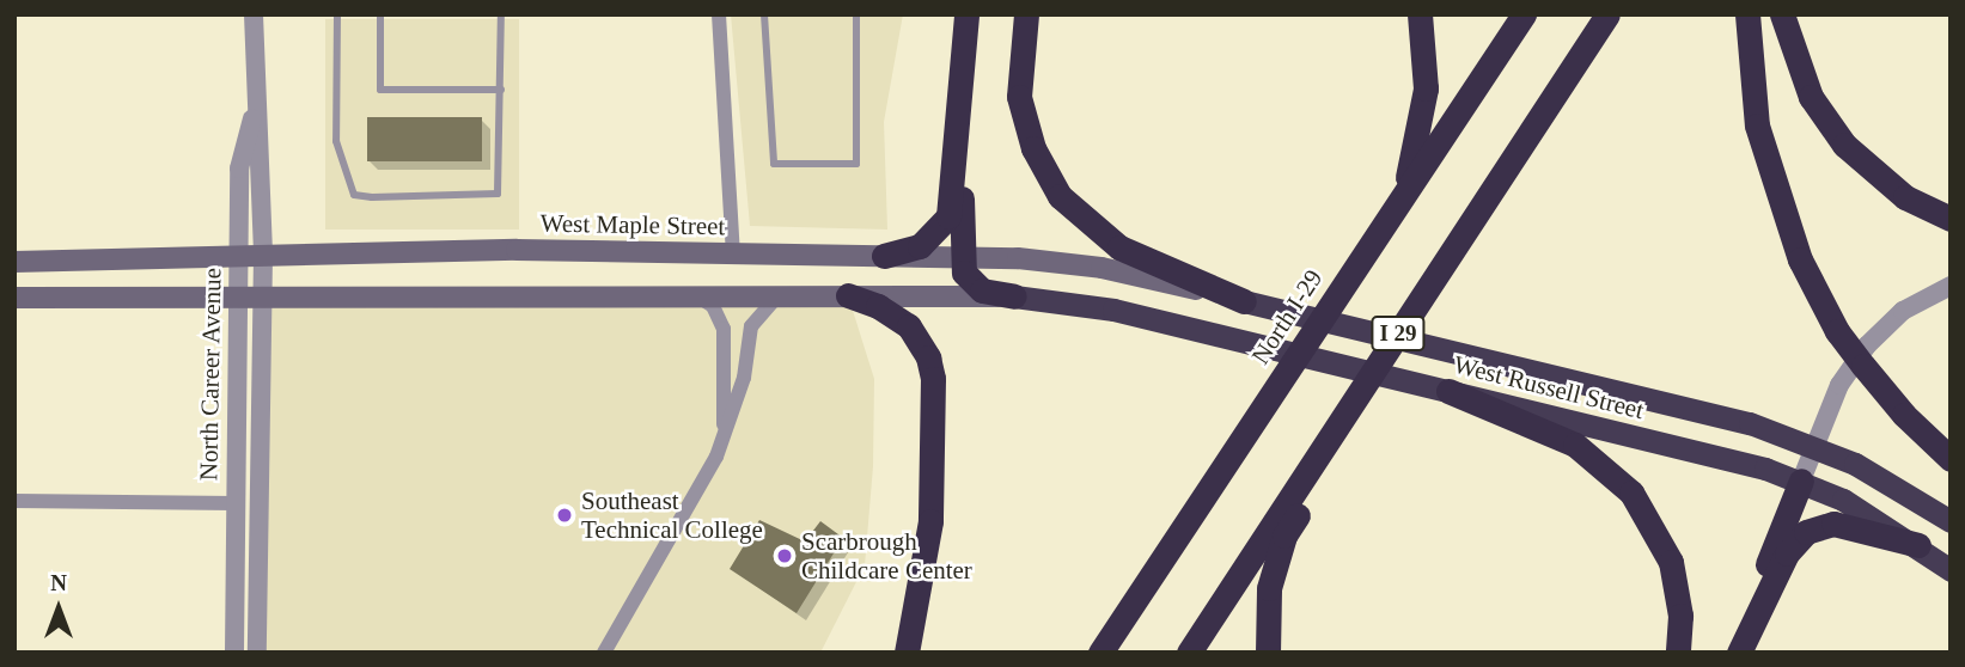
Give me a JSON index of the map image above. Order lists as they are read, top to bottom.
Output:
{
  "streets": {
    "highway": ["North I-29", "I 29", "West Russell Street"],
    "main road": ["West Maple Street"],
    "street": ["North Career Avenue"]
  },
  "crossings": [
    ["West Maple Street", "North Career Avenue"],
    ["West Maple Street", "West Russell Street"]
  ],
  "places": ["Southeast Technical College", "Scarbrough Childcare Center"],
  "north": "top"
}
